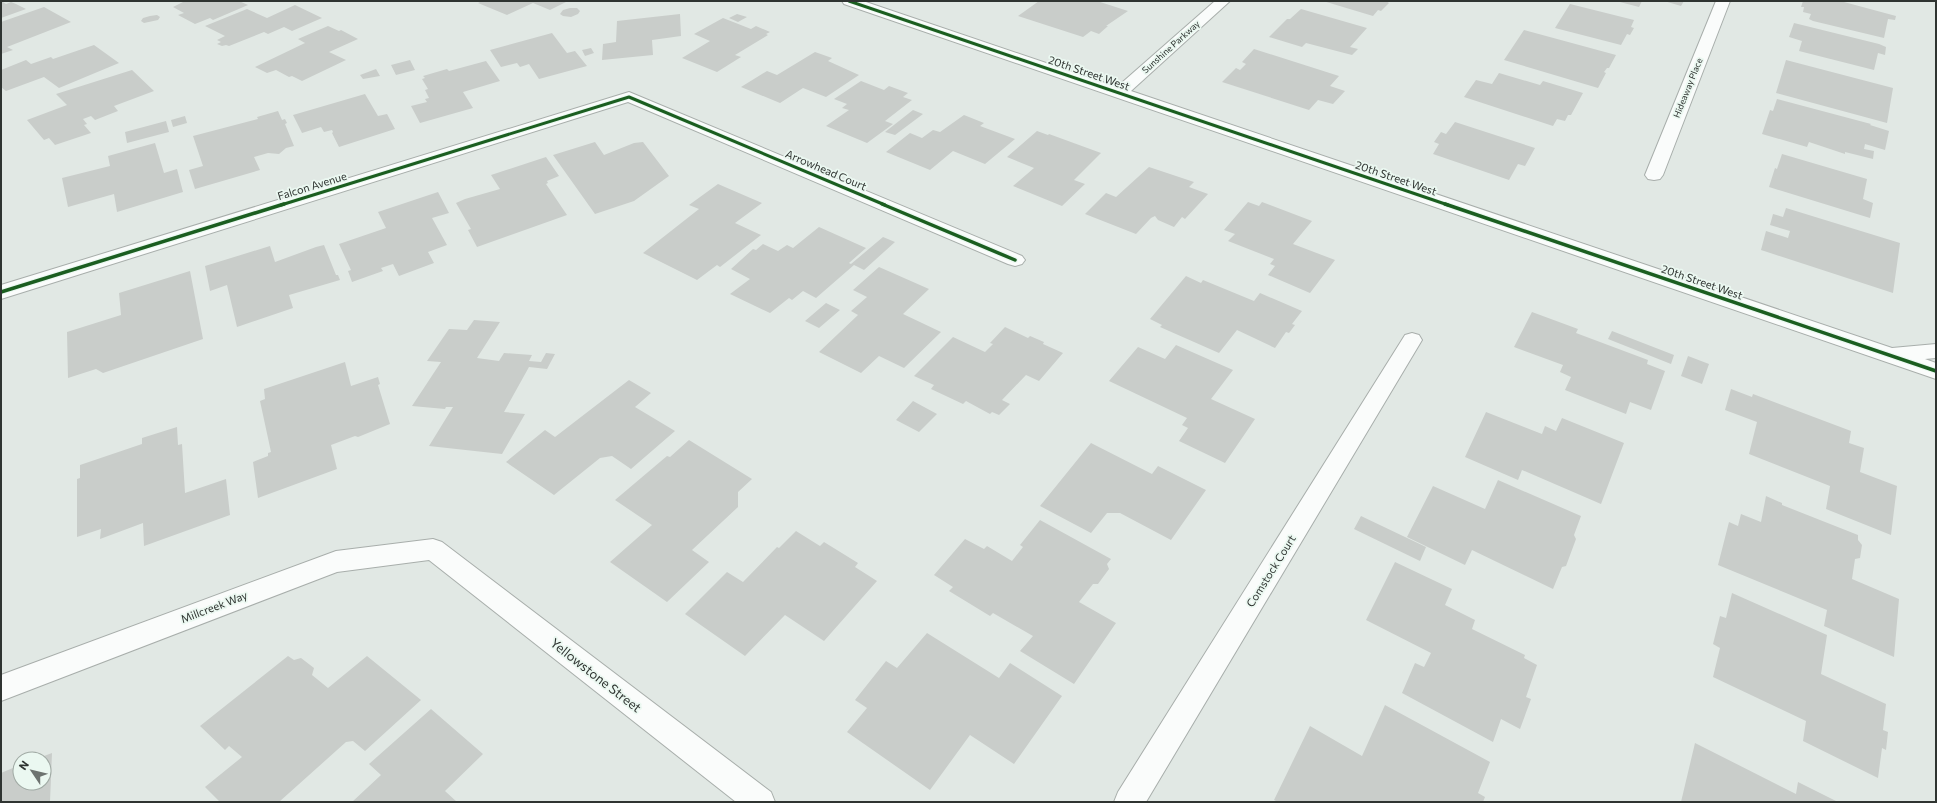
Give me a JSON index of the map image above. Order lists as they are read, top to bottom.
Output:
{
  "streets": {
    "street": [
      "Sunshine Parkway",
      "20th Street West",
      "Hideaway Place",
      "Arrowhead Court",
      "Falcon Avenue",
      "Comstock Court",
      "Millcreek Way",
      "Yellowstone Street"
    ]
  },
  "crossings": [
    ["Sunshine Parkway", "20th Street West"],
    ["Arrowhead Court", "Falcon Avenue"],
    ["Millcreek Way", "Yellowstone Street"]
  ],
  "north": "top left"
}
